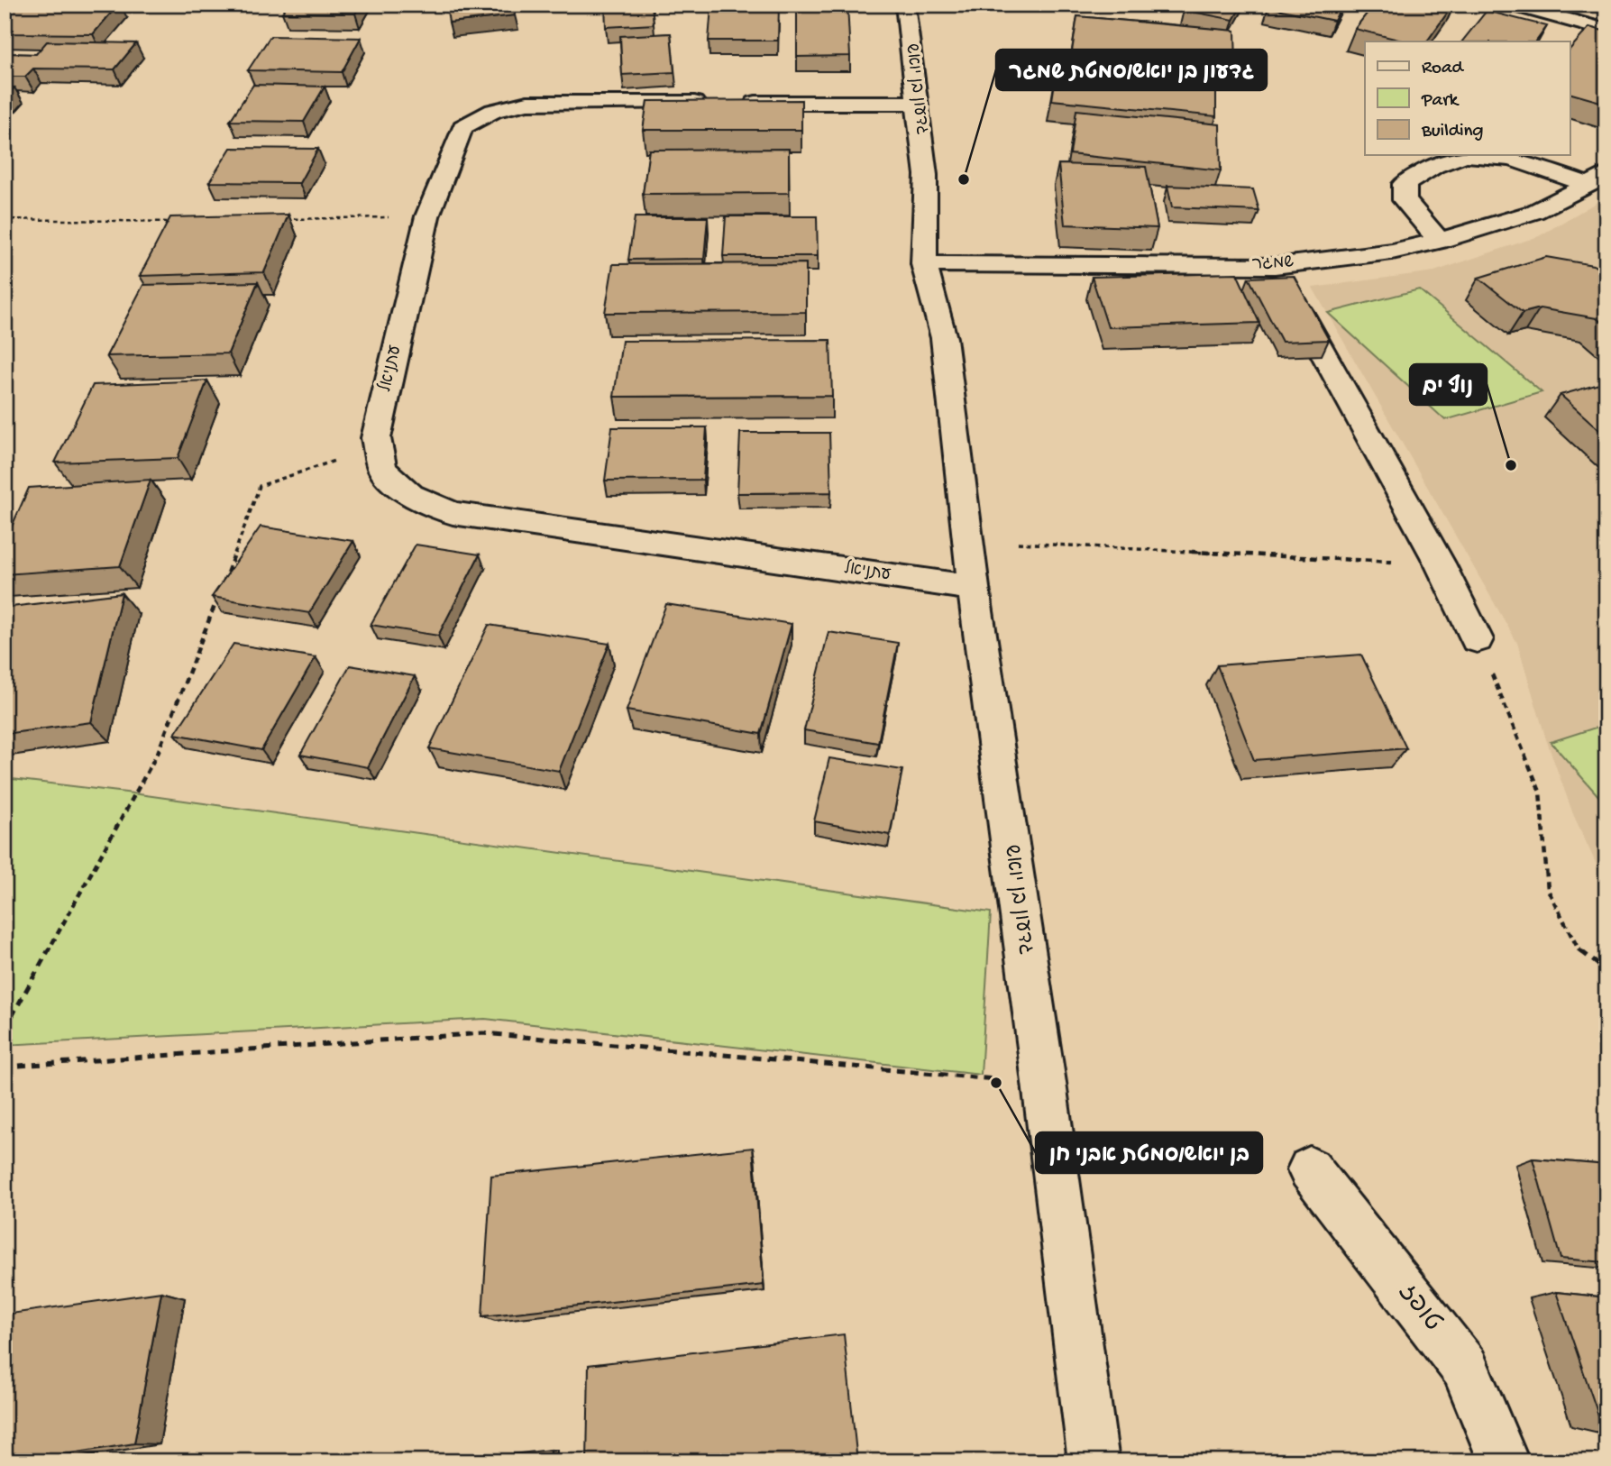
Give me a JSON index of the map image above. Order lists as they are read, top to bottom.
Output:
{
  "streets": {
    "street": [
      "גדעון בן יואש",
      "שמגר",
      "עתניאל",
      "טופז"
    ]
  },
  "crossings": [
    ["גדעון בן יואש", "שמגר"],
    ["גדעון בן יואש", "עתניאל"]
  ],
  "places": ["גדעון בן יואש/סמטת שמגר", "נוף ים", "בן יואש/סמטת אבני חן"],
  "legend": ["Road", "Park", "Building"]
}
